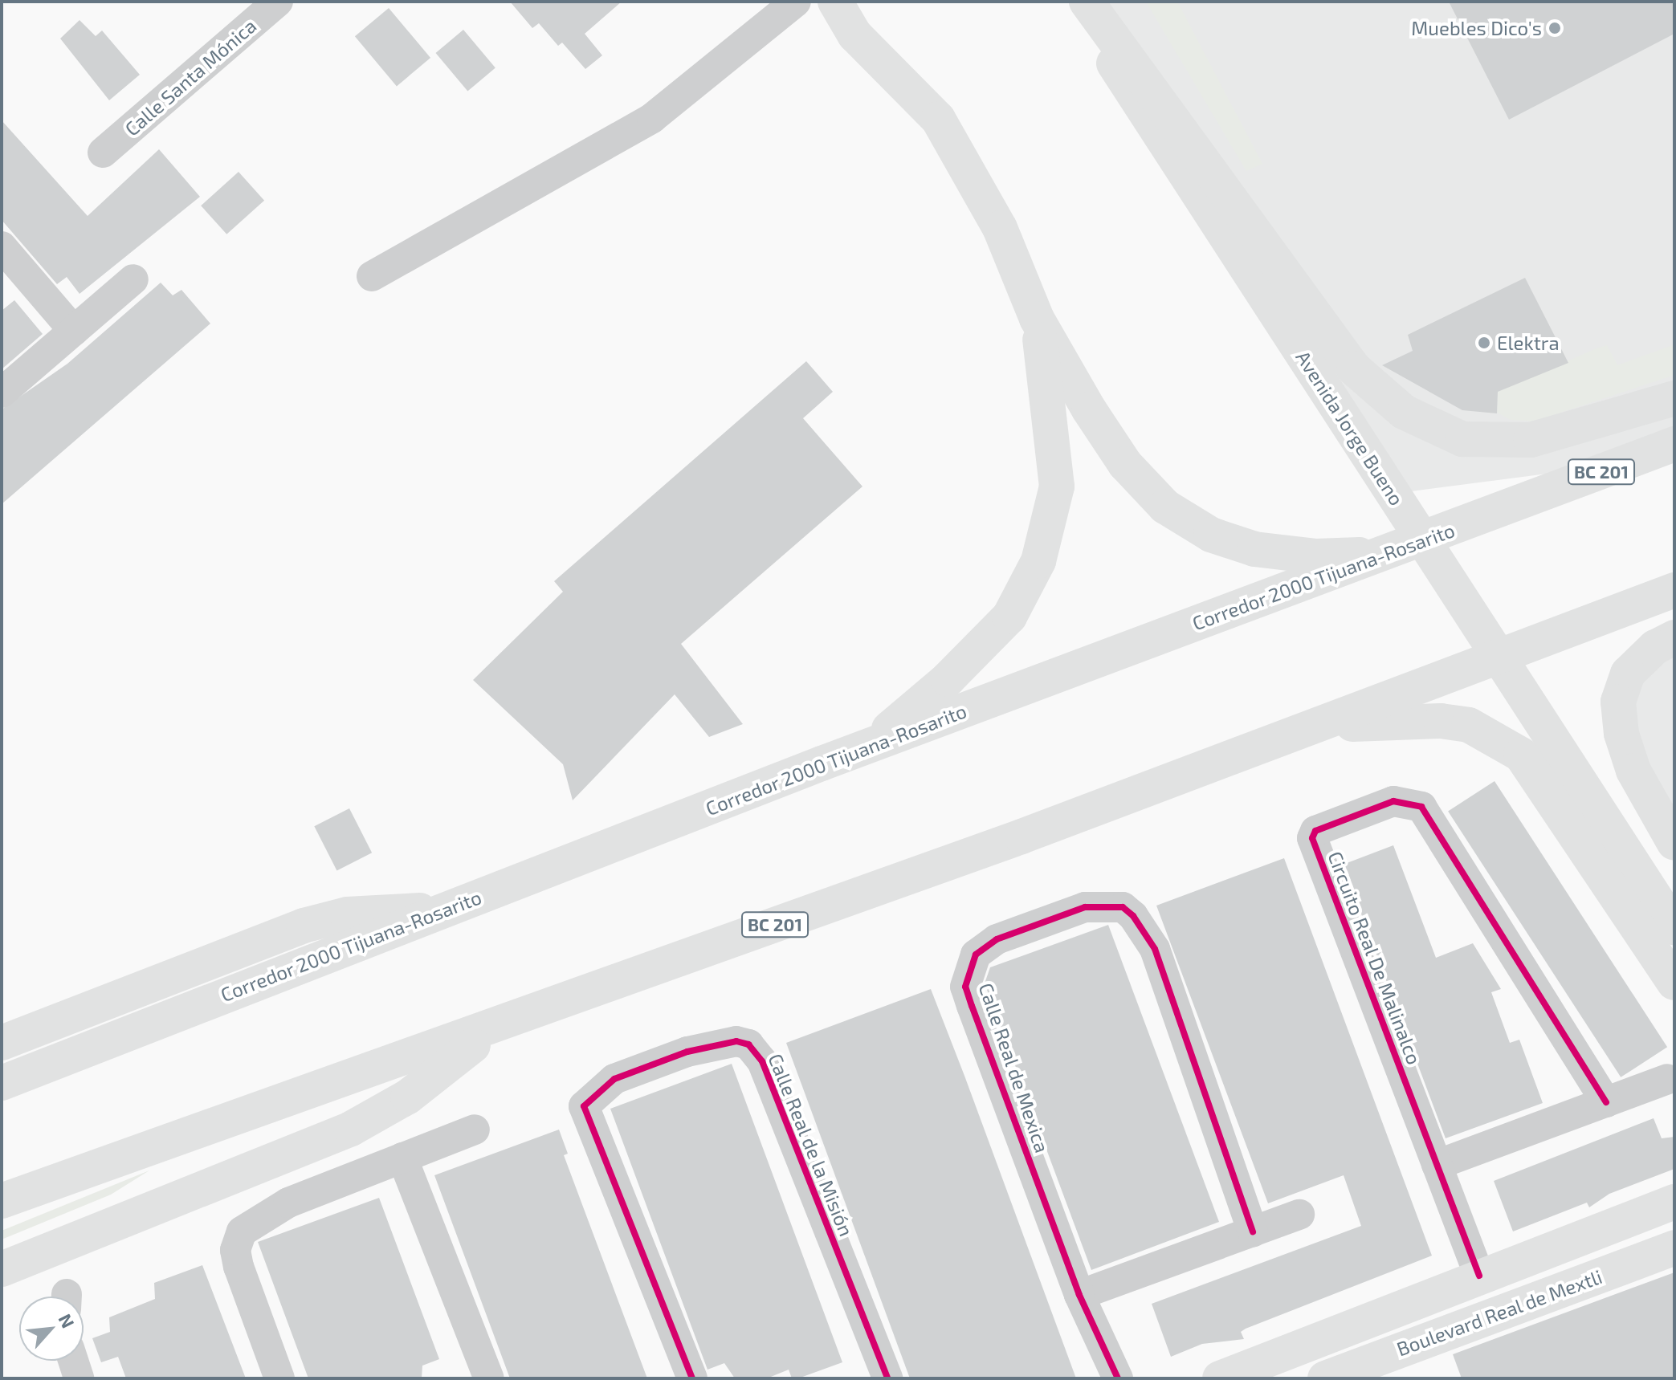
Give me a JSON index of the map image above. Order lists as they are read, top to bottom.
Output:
{
  "streets": {
    "main road": [
      "Avenida Jorge Bueno",
      "BC 201",
      "Corredor 2000 Tijuana-Rosarito",
      "Boulevard Real de Mextli"
    ],
    "street": [
      "Calle Santa Mónica",
      "Circuito Real De Malinalco",
      "Calle Real de Mexica",
      "Calle Real de la Misión"
    ]
  },
  "crossings": [
    ["Circuito Real De Malinalco", "Boulevard Real de Mextli"]
  ],
  "places": ["Muebles Dico's", "Elektra"],
  "north": "top right"
}
